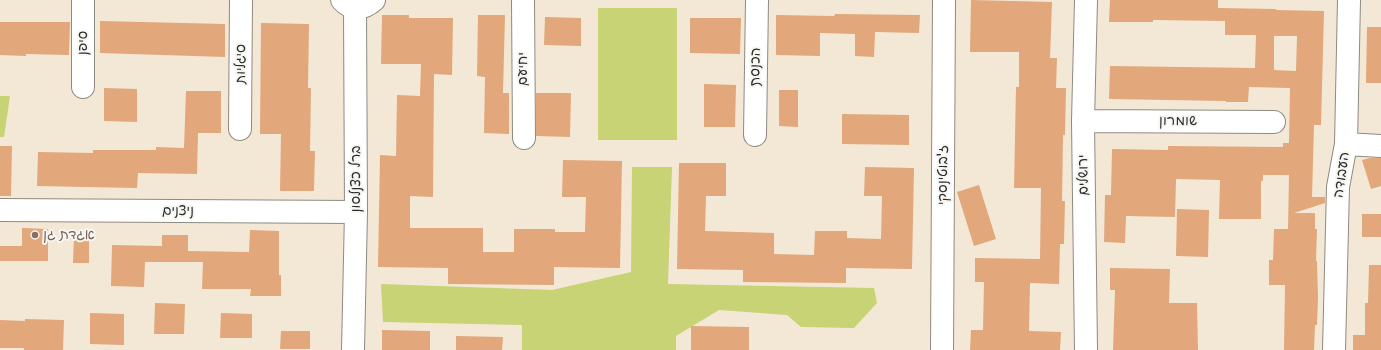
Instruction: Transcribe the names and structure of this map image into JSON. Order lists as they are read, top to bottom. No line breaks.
{"streets":{"street":["סיפן","סיגליות","הכנסת","יחיעם","שומרון","ז'בוטינסקי","ירושלים","העבודה","ברל כצנלסון","ניצנים"]},"crossings":[["שומרון","ירושלים"],["ברל כצנלסון","ניצנים"]],"places":["אגדת גן"]}
